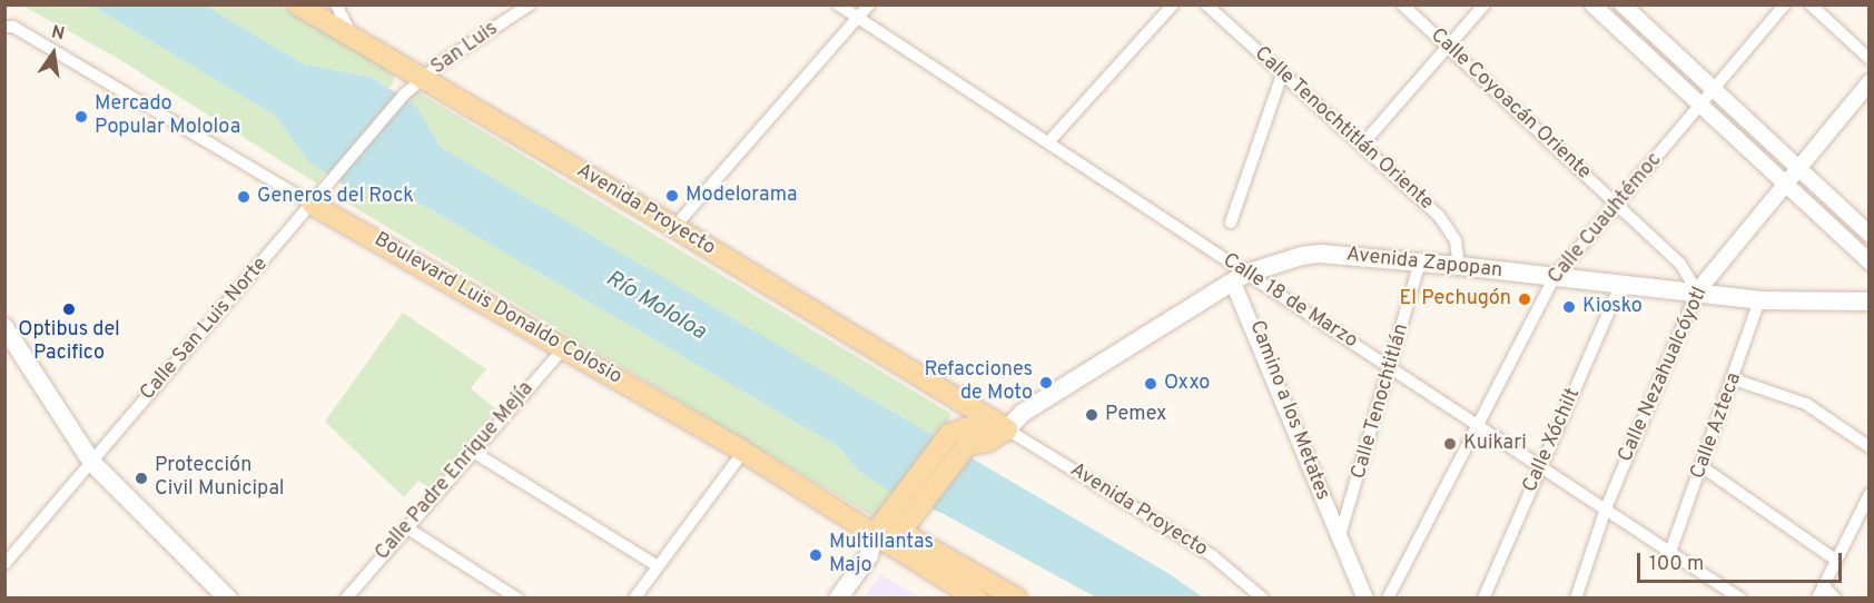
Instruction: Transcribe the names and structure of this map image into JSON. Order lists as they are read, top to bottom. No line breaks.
{"streets":{"main road":["Avenida Proyecto","Avenida Zapopan","Boulevard Luis Donaldo Colosio"],"street":["San Luis","Calle Coyoacán Oriente","Calle Tenochtitlán Oriente","Calle Cuauhtémoc","Calle 18 de Marzo","Calle San Luis Norte","Calle Nezahualcóyotl","Calle Tenochtitlán","Camino a los Metates","Calle Azteca","Calle Xóchilt","Calle Padre Enrique Mejía"]},"crossings":[["San Luis","Avenida Proyecto"],["San Luis","Calle San Luis Norte"],["Calle Coyoacán Oriente","Calle Cuauhtémoc"],["Calle Coyoacán Oriente","Avenida Zapopan"],["Calle Coyoacán Oriente","Calle Nezahualcóyotl"],["Calle Tenochtitlán Oriente","Avenida Zapopan"],["Avenida Proyecto","Avenida Zapopan"],["Calle Cuauhtémoc","Avenida Zapopan"],["Calle Cuauhtémoc","Calle 18 de Marzo"],["Avenida Zapopan","Calle 18 de Marzo"],["Avenida Zapopan","Calle Nezahualcóyotl"],["Avenida Zapopan","Calle Tenochtitlán"],["Avenida Zapopan","Camino a los Metates"],["Avenida Zapopan","Calle Azteca"],["Avenida Zapopan","Calle Xóchilt"],["Calle 18 de Marzo","Calle Nezahualcóyotl"],["Calle 18 de Marzo","Calle Tenochtitlán"],["Calle 18 de Marzo","Camino a los Metates"],["Calle 18 de Marzo","Calle Azteca"],["Calle 18 de Marzo","Calle Xóchilt"],["Boulevard Luis Donaldo Colosio","Calle San Luis Norte"],["Boulevard Luis Donaldo Colosio","Calle Padre Enrique Mejía"],["Calle Tenochtitlán","Camino a los Metates"]],"water":["Río Mololoa"],"places":["Mercado Popular Mololoa","Modelorama","Generos del Rock","El Pechugón","Kiosko","Optibus del Pacifico","Refacciones de Moto","Oxxo","Pemex","Kuikari","Protección Civil Municipal","Multillantas Majo"],"scale_bar":"100 m","north":"top"}
